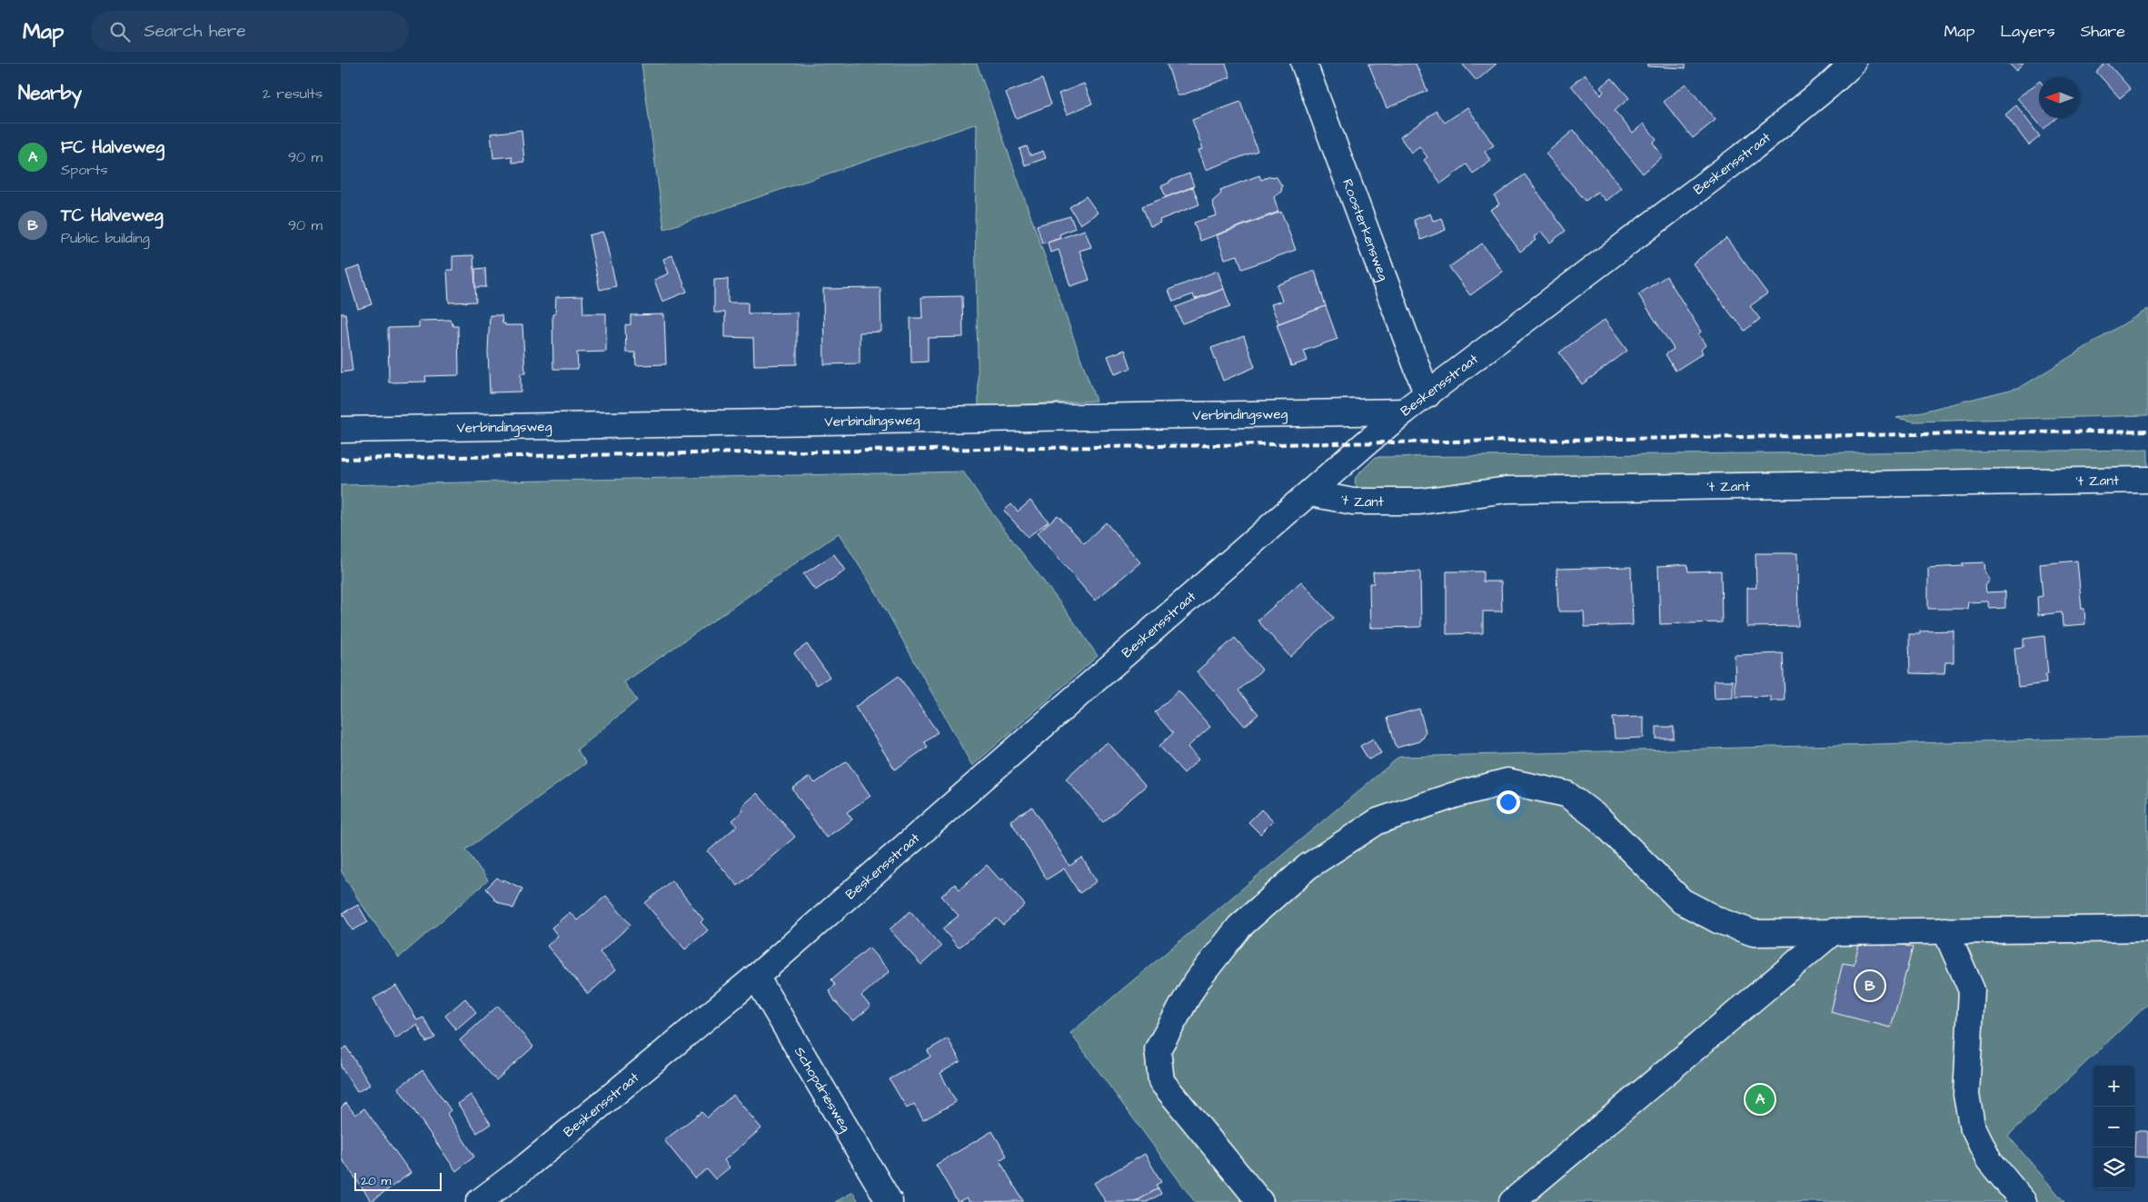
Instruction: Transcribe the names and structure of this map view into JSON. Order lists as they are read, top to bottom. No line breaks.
{"streets":{"street":["Beskensstraat","Roosterkensweg","Verbindingsweg","'t Zant","Schopdriesweg"]},"crossings":[["Beskensstraat","Roosterkensweg"],["Beskensstraat","Verbindingsweg"],["Beskensstraat","'t Zant"],["Beskensstraat","Schopdriesweg"]],"scale_bar":"20 m","north":"left","page":{"header":"Map","search":"Search here","nav":["Map","Layers","Share"],"heading":["Nearby","2 results"],"list":[{"mark":"A","name":"FC Halveweg","note":"Sports","value":"90 m"},{"mark":"B","name":"TC Halveweg","note":"Public building","value":"90 m"}],"pins":["B","A"],"map_buttons":["+","−"],"scale":"20 m"}}
